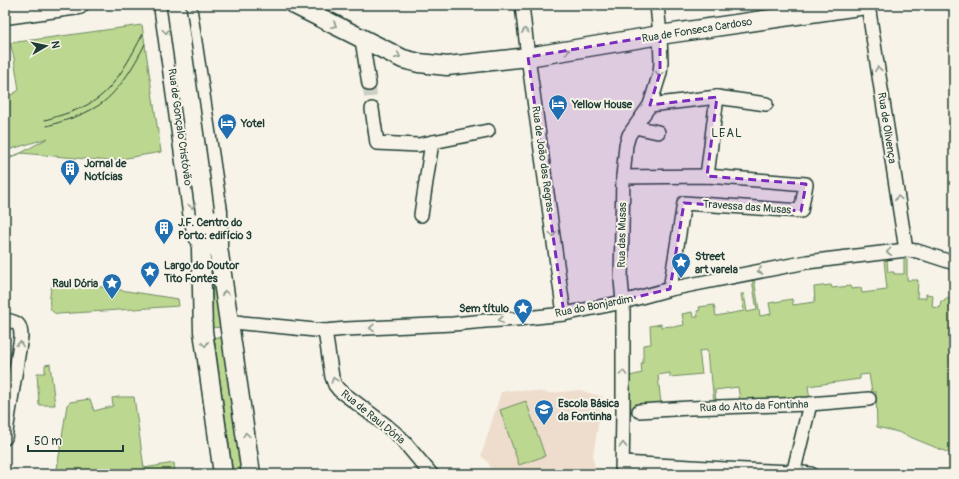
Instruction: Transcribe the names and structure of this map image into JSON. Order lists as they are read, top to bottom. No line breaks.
{"streets":{"main road":["Rua de Fonseca Cardoso","Rua de Gonçalo Cristóvão"],"street":["Rua de Olivença","Rua de João das Regras","Travessa das Musas","Rua das Musas","Rua do Bonjardim","Rua do Alto da Fontinha","Rua de Raul Dória"]},"crossings":[["Rua de Fonseca Cardoso","Rua de Olivença"],["Rua de Fonseca Cardoso","Rua de João das Regras"],["Rua de Fonseca Cardoso","Rua das Musas"],["Rua de Gonçalo Cristóvão","Rua do Bonjardim"],["Rua de Olivença","Rua do Bonjardim"],["Rua de João das Regras","Rua do Bonjardim"],["Travessa das Musas","Rua do Bonjardim"],["Rua das Musas","Rua do Bonjardim"],["Rua do Bonjardim","Rua de Raul Dória"]],"one_way":["Rua de Fonseca Cardoso","Rua de Olivença","Rua do Bonjardim","Rua de Raul Dória"],"districts":["LEAL"],"places":{"hotel":["Yellow House","Yotel"],"building":["Jornal de Notícias","J.F. Centro do Porto: edifício 3"],"place":["Street art varela","Largo do Doutor Tito Fontes","Raul Dória","Sem título"],"school or university":["Escola Básica da Fontinha"]},"scale_bar":"50 m","north":"right"}
